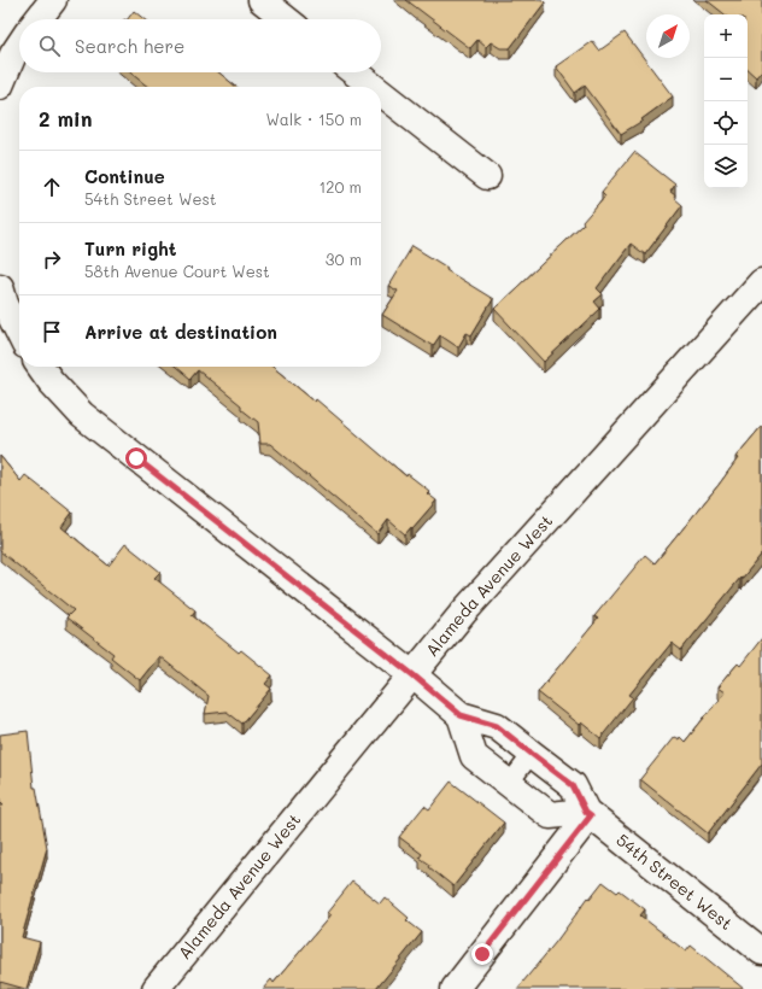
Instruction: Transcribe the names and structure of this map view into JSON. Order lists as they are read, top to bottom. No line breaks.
{"streets":{"street":["Alameda Avenue West","54th Street West"]},"crossings":[["Alameda Avenue West","54th Street West"]],"north":"top right","page":{"map_buttons":["+","−"],"search":"Search here","heading":["2 min","Walk · 150 m"],"list":[["Continue","54th Street West","120 m"],["Turn right","58th Avenue Court West","30 m"],"Arrive at destination"]}}
